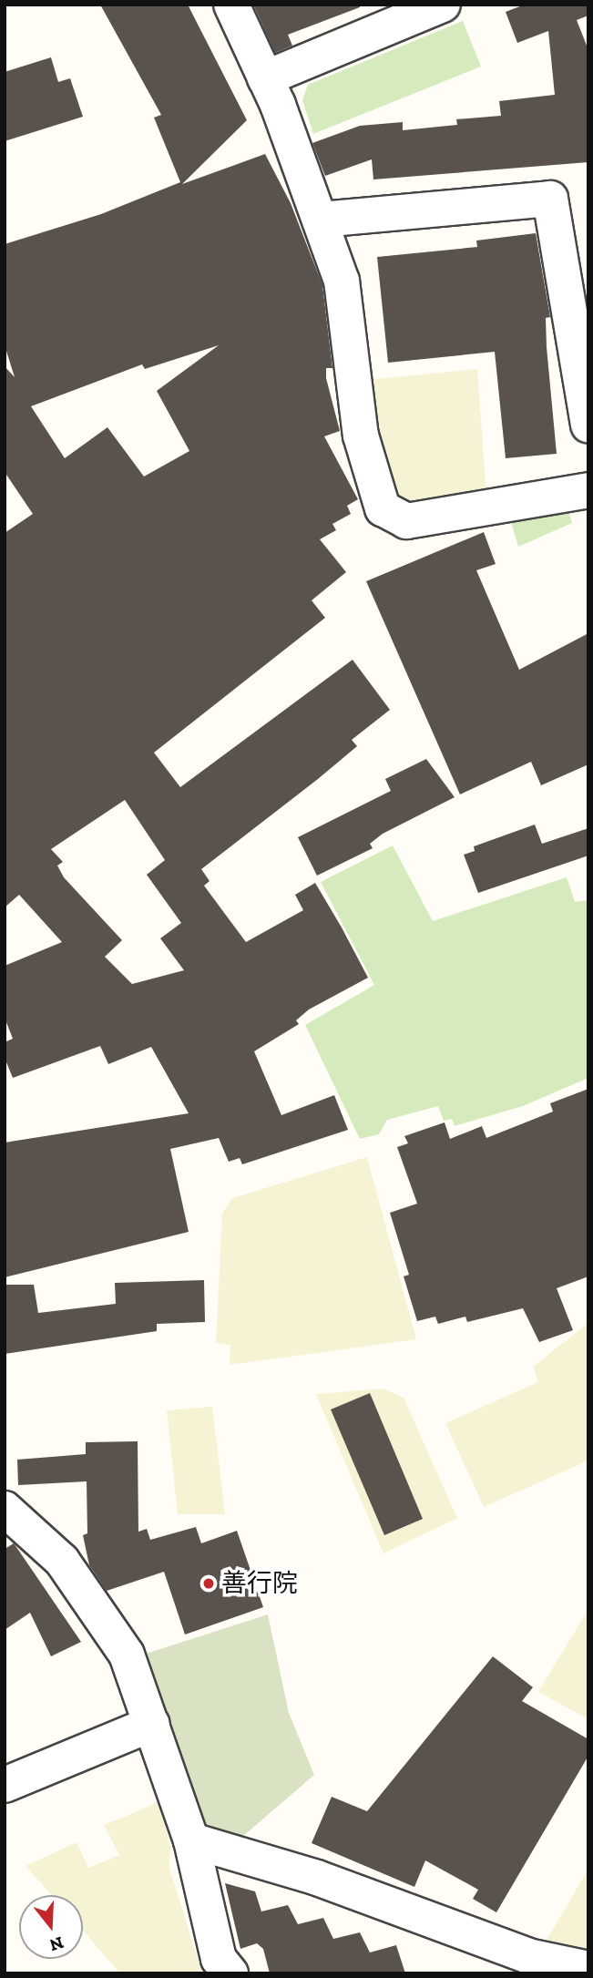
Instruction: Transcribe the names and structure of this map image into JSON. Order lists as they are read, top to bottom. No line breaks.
{"places":["善行院"],"north":"bottom"}
